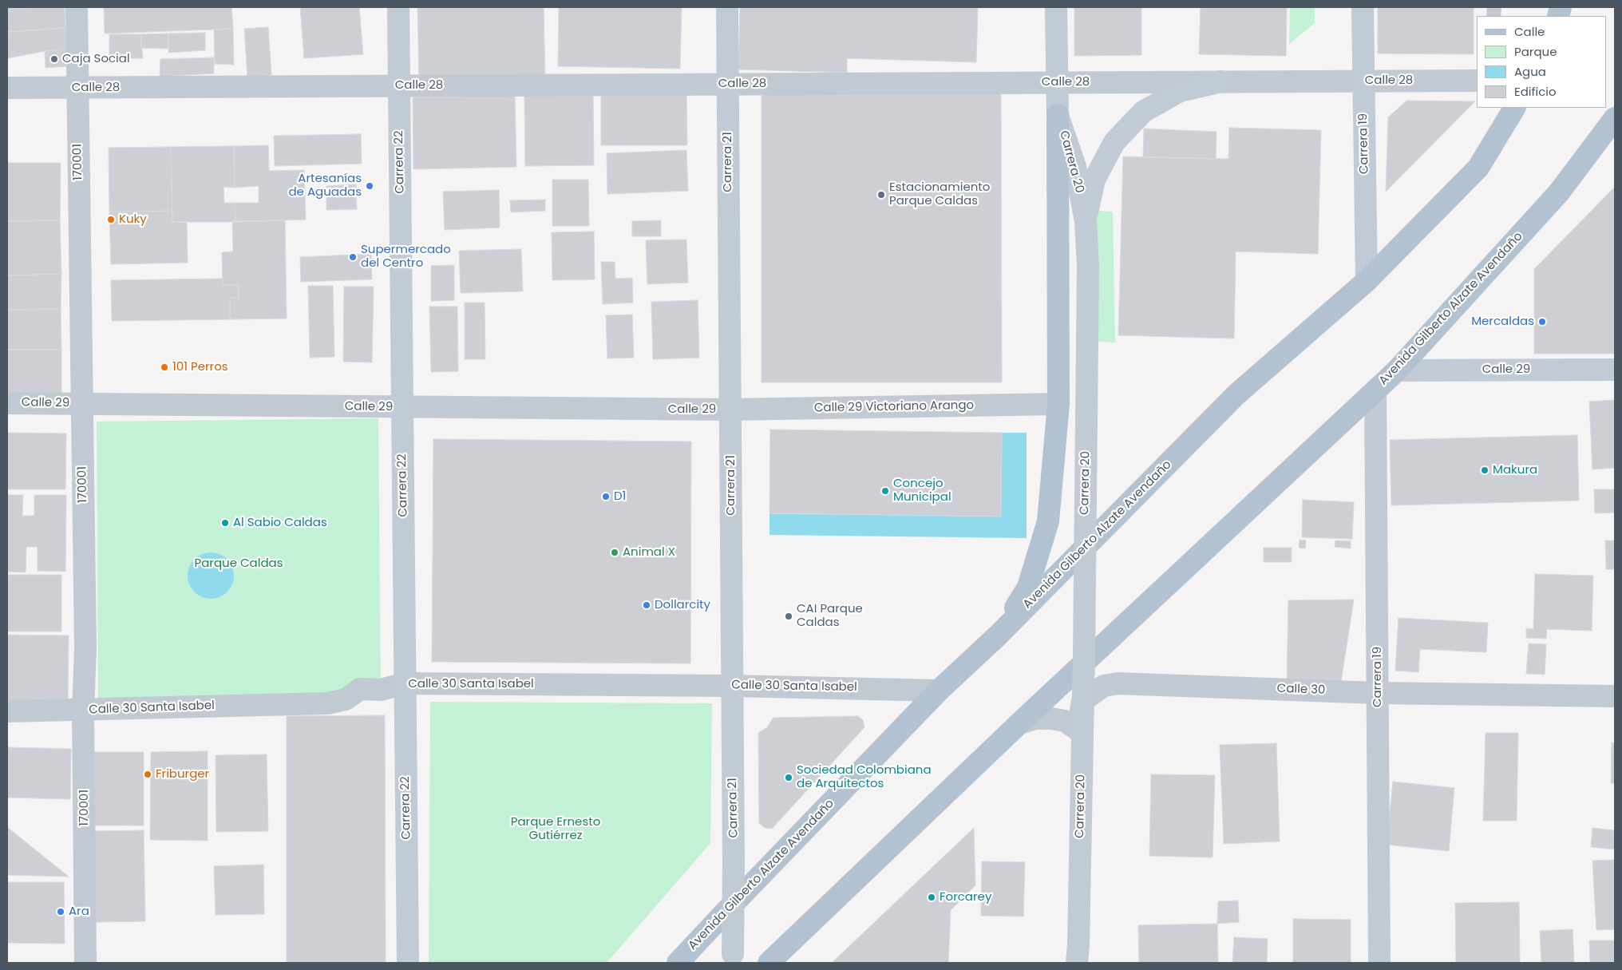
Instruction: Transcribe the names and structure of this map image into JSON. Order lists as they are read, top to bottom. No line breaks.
{"streets":{"main road":["Carrera 19","Carrera 22","Carrera 21","Carrera 20","Avenida Gilberto Alzate Avendaño","Calle 29"],"street":["Calle 28","170001","Calle 29 Victoriano Arango","Calle 30 Santa Isabel","Calle 30"]},"crossings":[["Calle 28","Carrera 19"],["Calle 28","170001"],["Calle 28","Carrera 22"],["Calle 28","Carrera 21"],["Calle 28","Carrera 20"],["Carrera 19","Avenida Gilberto Alzate Avendaño"],["Carrera 19","Calle 30"],["170001","Calle 29"],["170001","Calle 30 Santa Isabel"],["Carrera 22","Calle 29"],["Carrera 22","Calle 30 Santa Isabel"],["Carrera 21","Calle 29"],["Carrera 21","Calle 29 Victoriano Arango"],["Carrera 21","Calle 30 Santa Isabel"],["Carrera 20","Calle 30"],["Avenida Gilberto Alzate Avendaño","Calle 29"],["Avenida Gilberto Alzate Avendaño","Calle 30 Santa Isabel"],["Calle 29","Calle 29 Victoriano Arango"]],"parks":["Parque Caldas","Parque Ernesto Gutiérrez"],"places":["Caja Social","Artesanías de Aguadas","Estacionamiento Parque Caldas","Kuky","Supermercado del Centro","Mercaldas","101 Perros","Makura","Concejo Municipal","D1","Al Sabio Caldas","Animal X","Dollarcity","CAI Parque Caldas","Friburger","Sociedad Colombiana de Arquitectos","Forcarey","Ara"],"legend":["Calle","Parque","Agua","Edificio"]}
